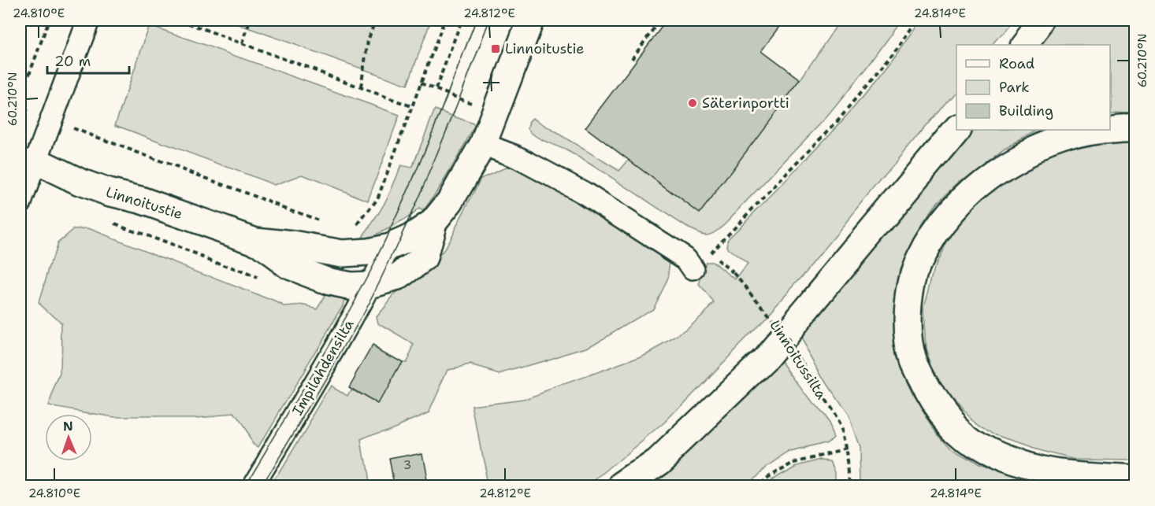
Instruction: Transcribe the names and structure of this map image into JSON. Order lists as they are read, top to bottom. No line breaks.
{"streets":{"main road":["Linnoitustie"],"street":["Impilahdensilta"],"path":["Linnoitussilta"]},"crossings":[["Linnoitustie","Impilahdensilta"]],"places":{"transit":["Linnoitustie"],"other":["Säterinportti"]},"house_numbers":["3"],"legend":["Road","Park","Building"],"scale_bar":"20 m","north":"top","coordinates":["24.810°E","24.812°E","24.814°E","60.210°N"]}
